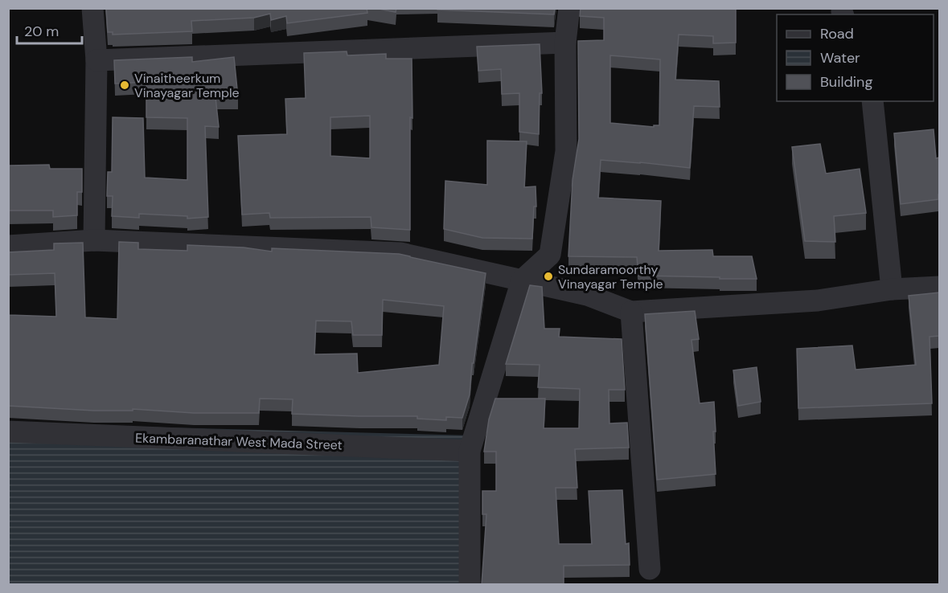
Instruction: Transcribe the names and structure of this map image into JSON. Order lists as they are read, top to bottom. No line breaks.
{"streets":{"street":["Ekambaranathar West Mada Street"]},"places":["Vinaitheerkum Vinayagar Temple","Sundaramoorthy Vinayagar Temple"],"legend":["Road","Water","Building"],"scale_bar":"20 m"}
